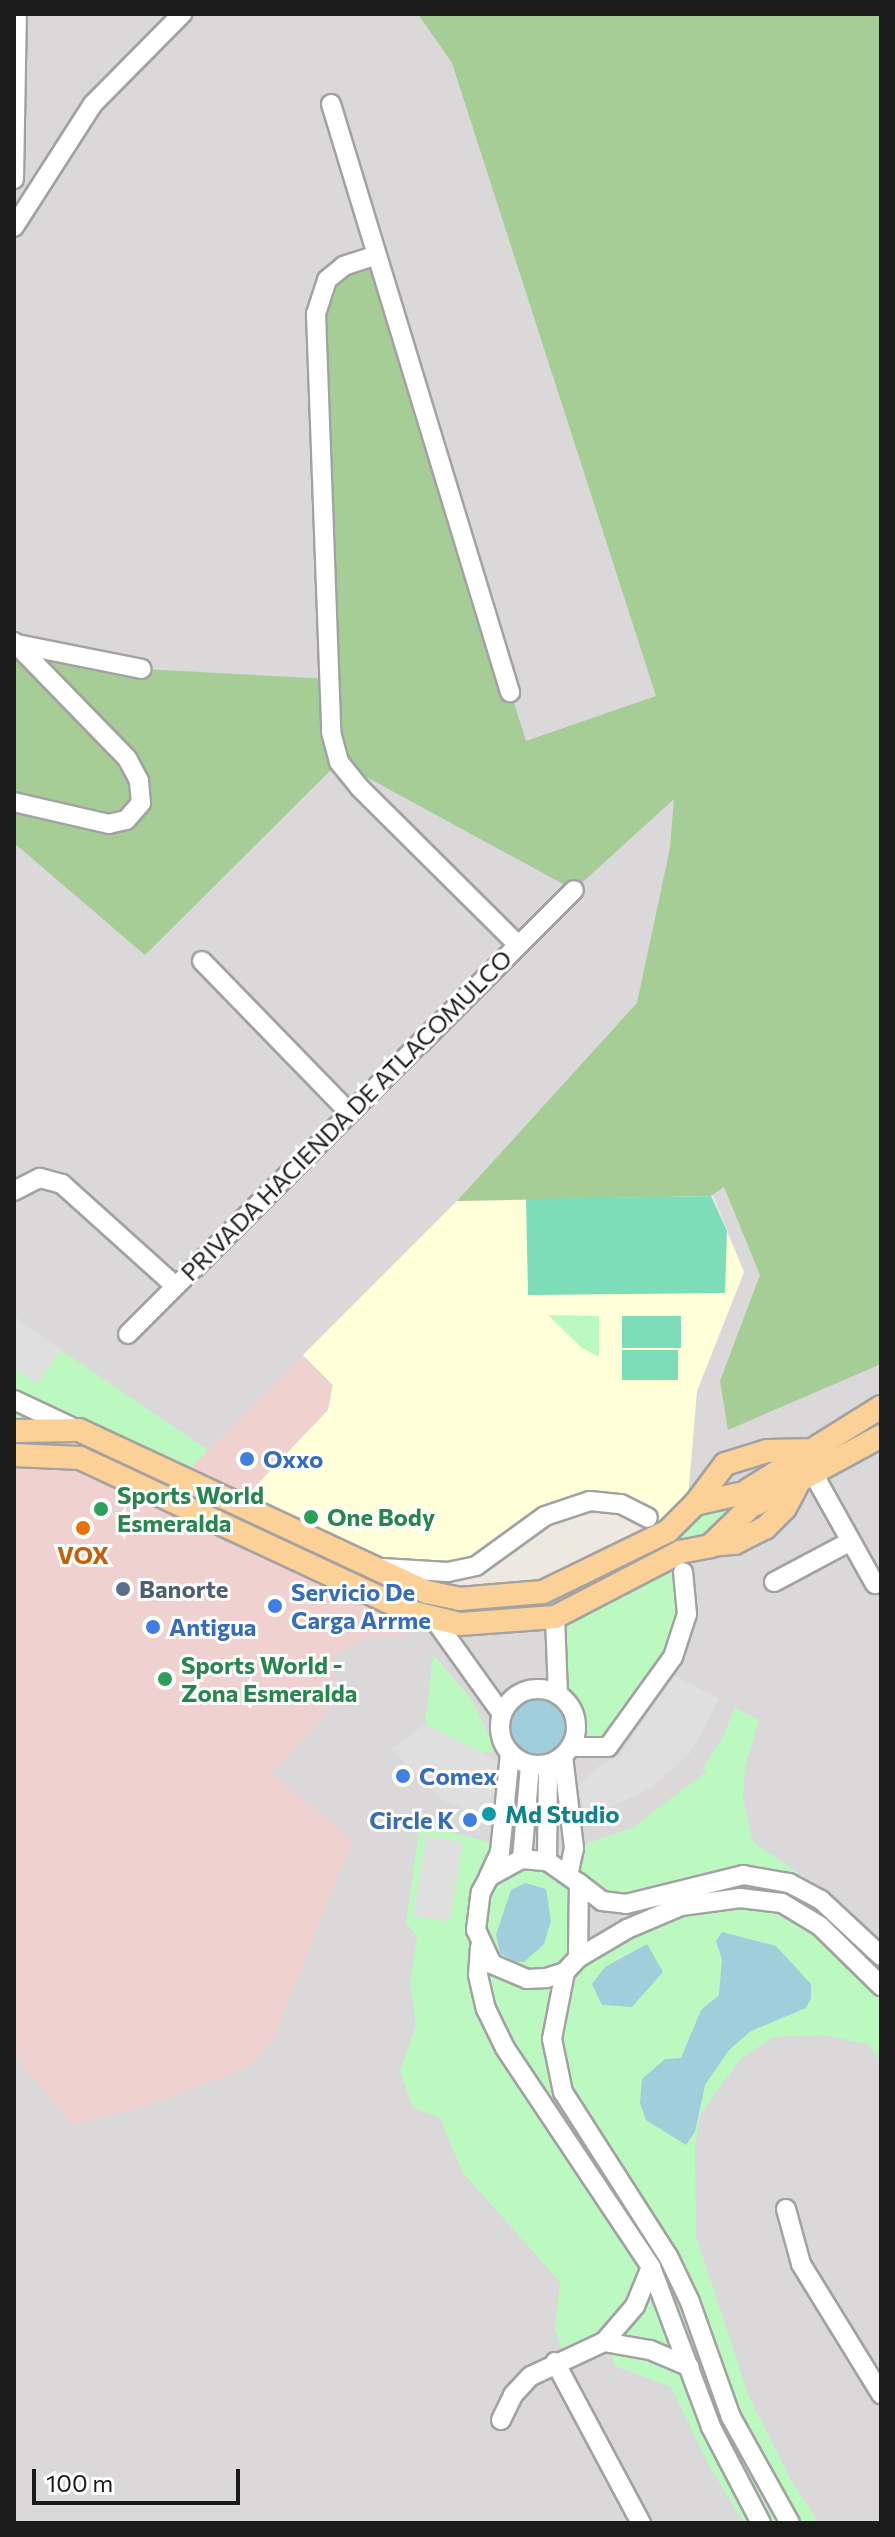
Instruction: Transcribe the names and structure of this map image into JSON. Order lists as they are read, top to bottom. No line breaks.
{"streets":{"street":["PRIVADA HACIENDA DE ATLACOMULCO"]},"places":["Oxxo","Sports World Esmeralda","One Body","VOX","Banorte","Servicio De Carga Arrme","Antigua","Sports World - Zona Esmeralda","Comex","Md Studio","Circle K"],"scale_bar":"100 m"}
